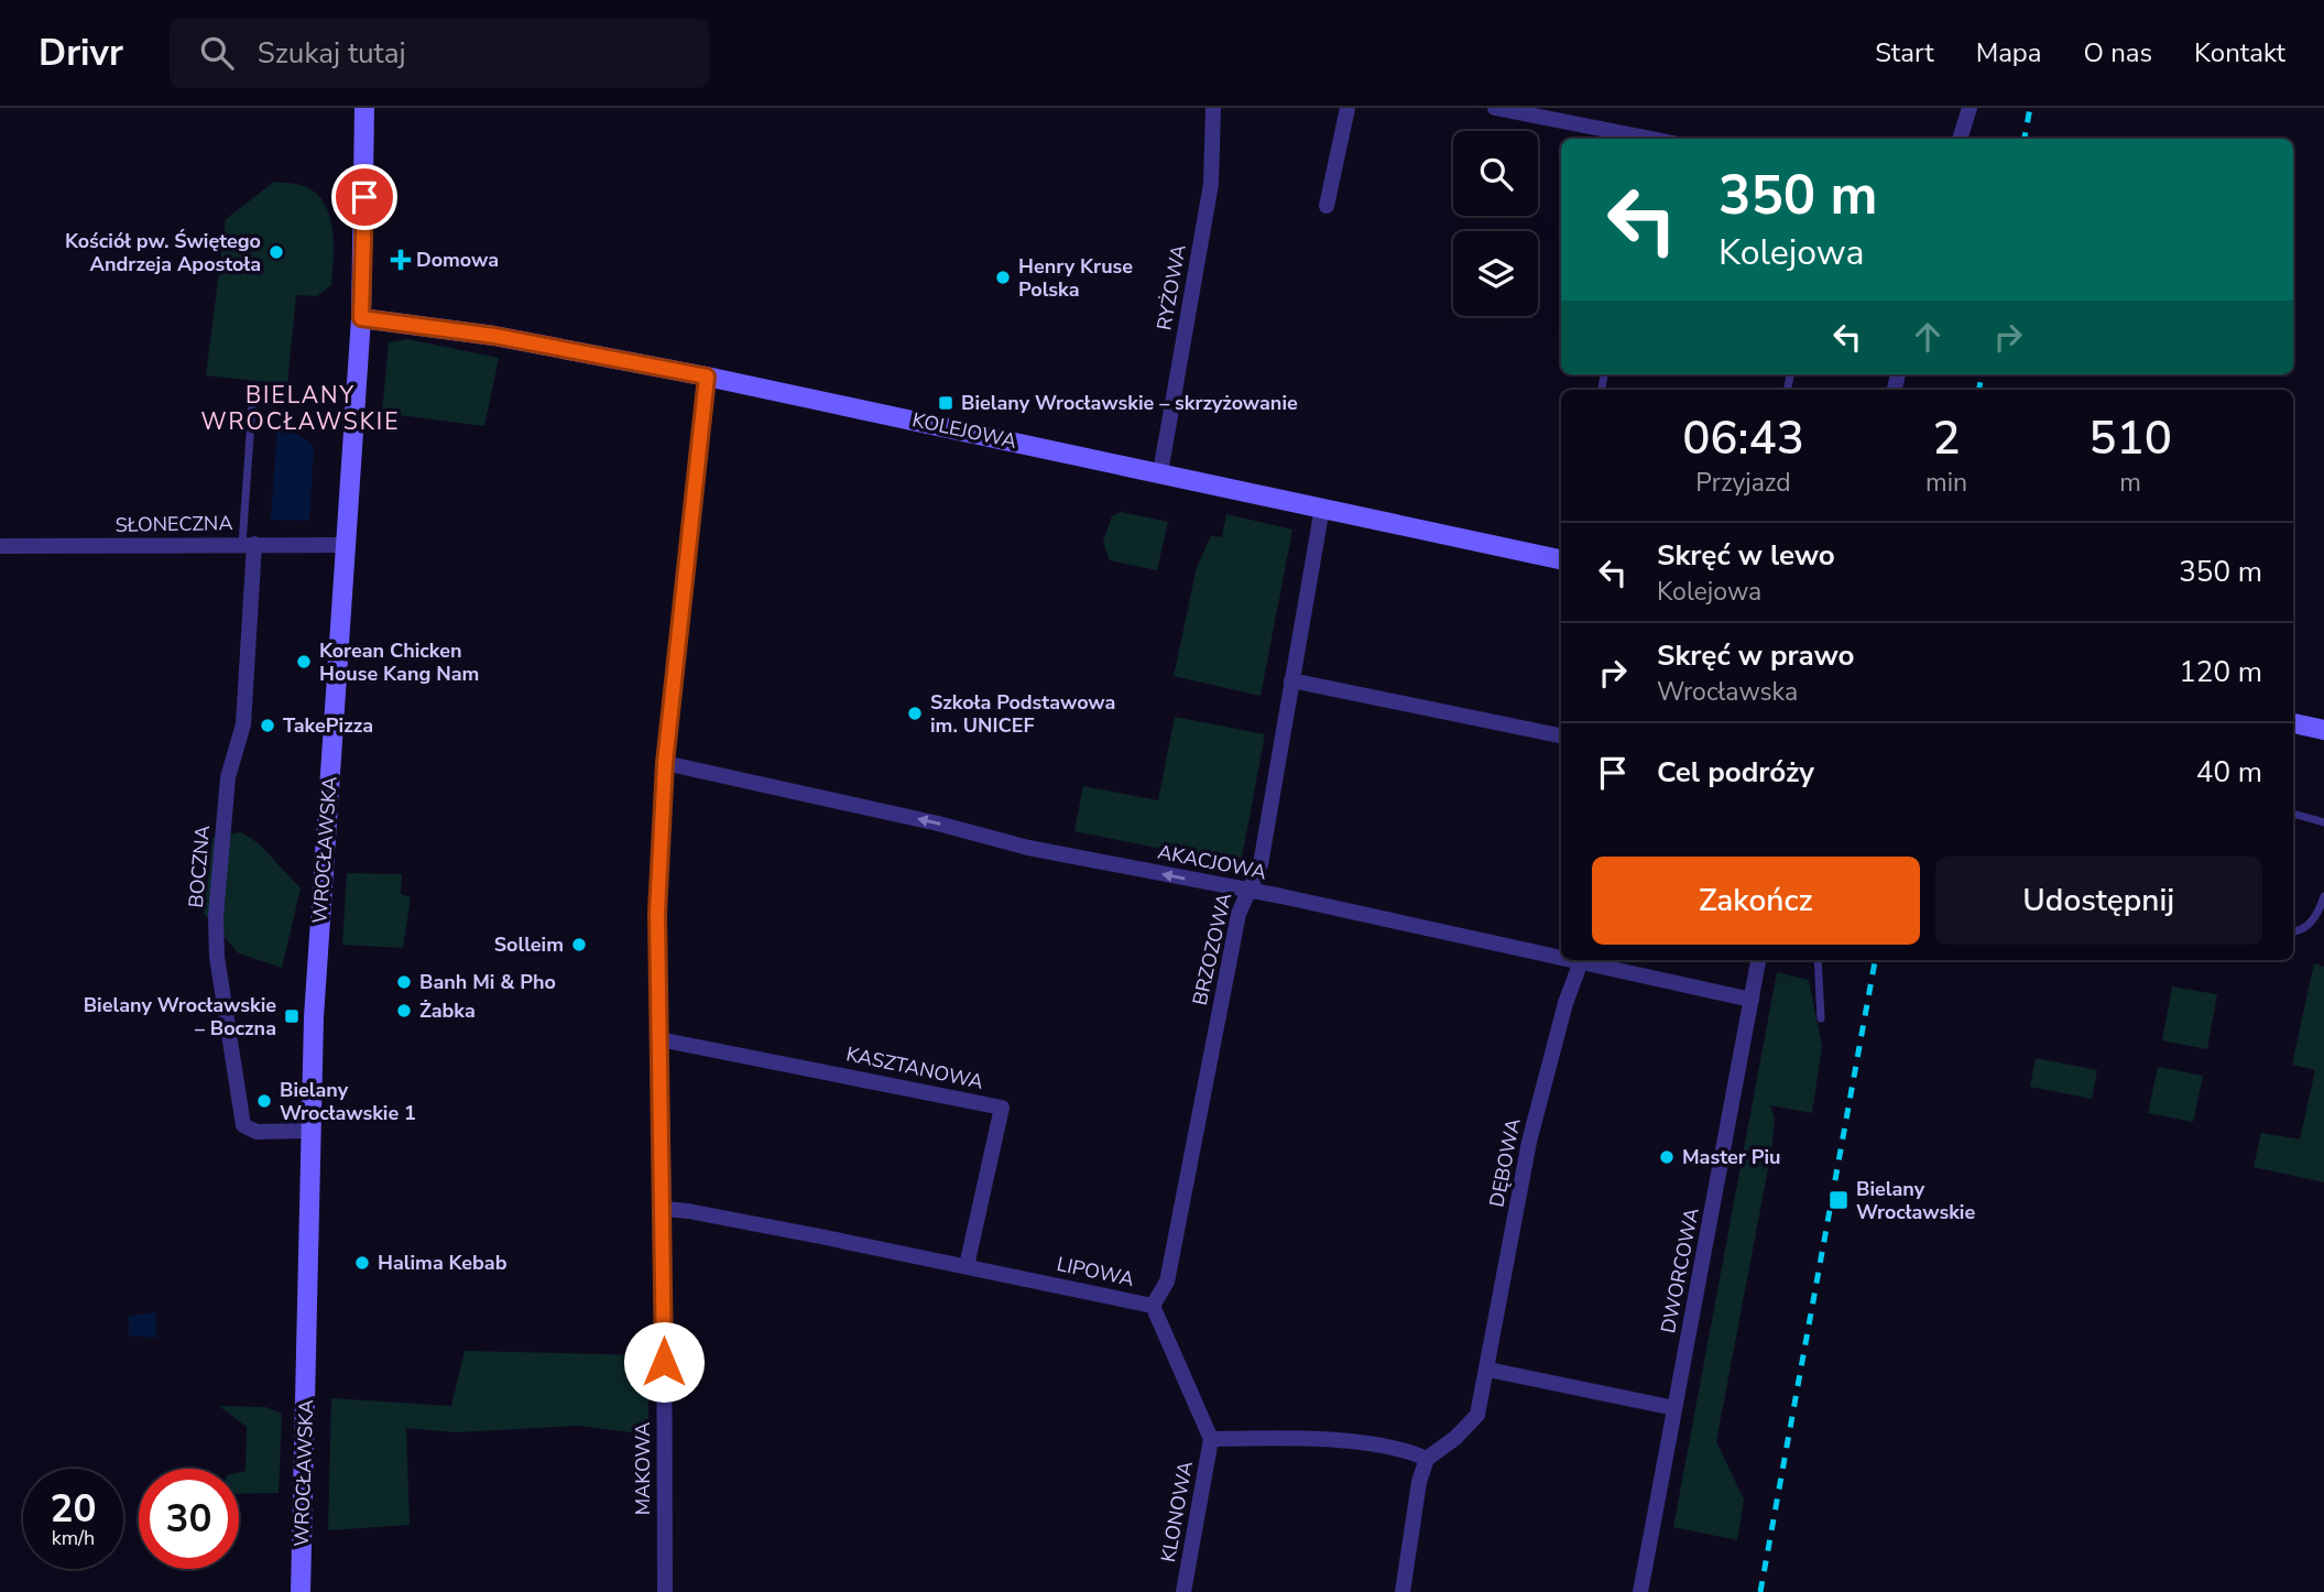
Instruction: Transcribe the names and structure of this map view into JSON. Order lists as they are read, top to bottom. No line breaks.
{"streets":{"main road":["KOLEJOWA","WROCŁAWSKA"],"street":["RYŻOWA","SŁONECZNA","AKACJOWA","BOCZNA","BRZOZOWA","KASZTANOWA","DĘBOWA","DWORCOWA","LIPOWA","MAKOWA","KLONOWA"]},"crossings":[["RYŻOWA","KOLEJOWA"],["KOLEJOWA","WROCŁAWSKA"],["KOLEJOWA","BRZOZOWA"],["KOLEJOWA","MAKOWA"],["SŁONECZNA","WROCŁAWSKA"],["SŁONECZNA","BOCZNA"],["WROCŁAWSKA","BOCZNA"],["AKACJOWA","BRZOZOWA"],["AKACJOWA","DWORCOWA"],["AKACJOWA","MAKOWA"],["BRZOZOWA","LIPOWA"],["KASZTANOWA","LIPOWA"],["KASZTANOWA","MAKOWA"],["LIPOWA","MAKOWA"],["LIPOWA","KLONOWA"]],"one_way":["AKACJOWA"],"districts":["BIELANY WROCŁAWSKIE"],"places":{"other":["Kościół pw. Świętego Andrzeja Apostoła","Henry Kruse Polska","Korean Chicken House Kang Nam","Szkoła Podstawowa im. UNICEF","TakePizza","Solleim","Banh Mi & Pho","Żabka","Bielany Wrocławskie 1","Master Piu","Halima Kebab"],"health":["Domowa"],"transit":["Bielany Wrocławskie – skrzyżowanie","Bielany Wrocławskie – Boczna","Bielany Wrocławskie"]},"page":{"header":"Drivr","search":"Szukaj tutaj","nav":["Start","Mapa","O nas","Kontakt"],"turn":["350 m","Kolejowa"],"eta":["06:43","Przyjazd","2","min","510","m"],"list":[{"name":"Skręć w lewo","note":"Kolejowa","value":"350 m"},{"name":"Skręć w prawo","note":"Wrocławska","value":"120 m"},{"name":"Cel podróży","value":"40 m"}],"buttons":["Zakończ","Udostępnij"],"speed":"20 km/h","limit":"30"}}
